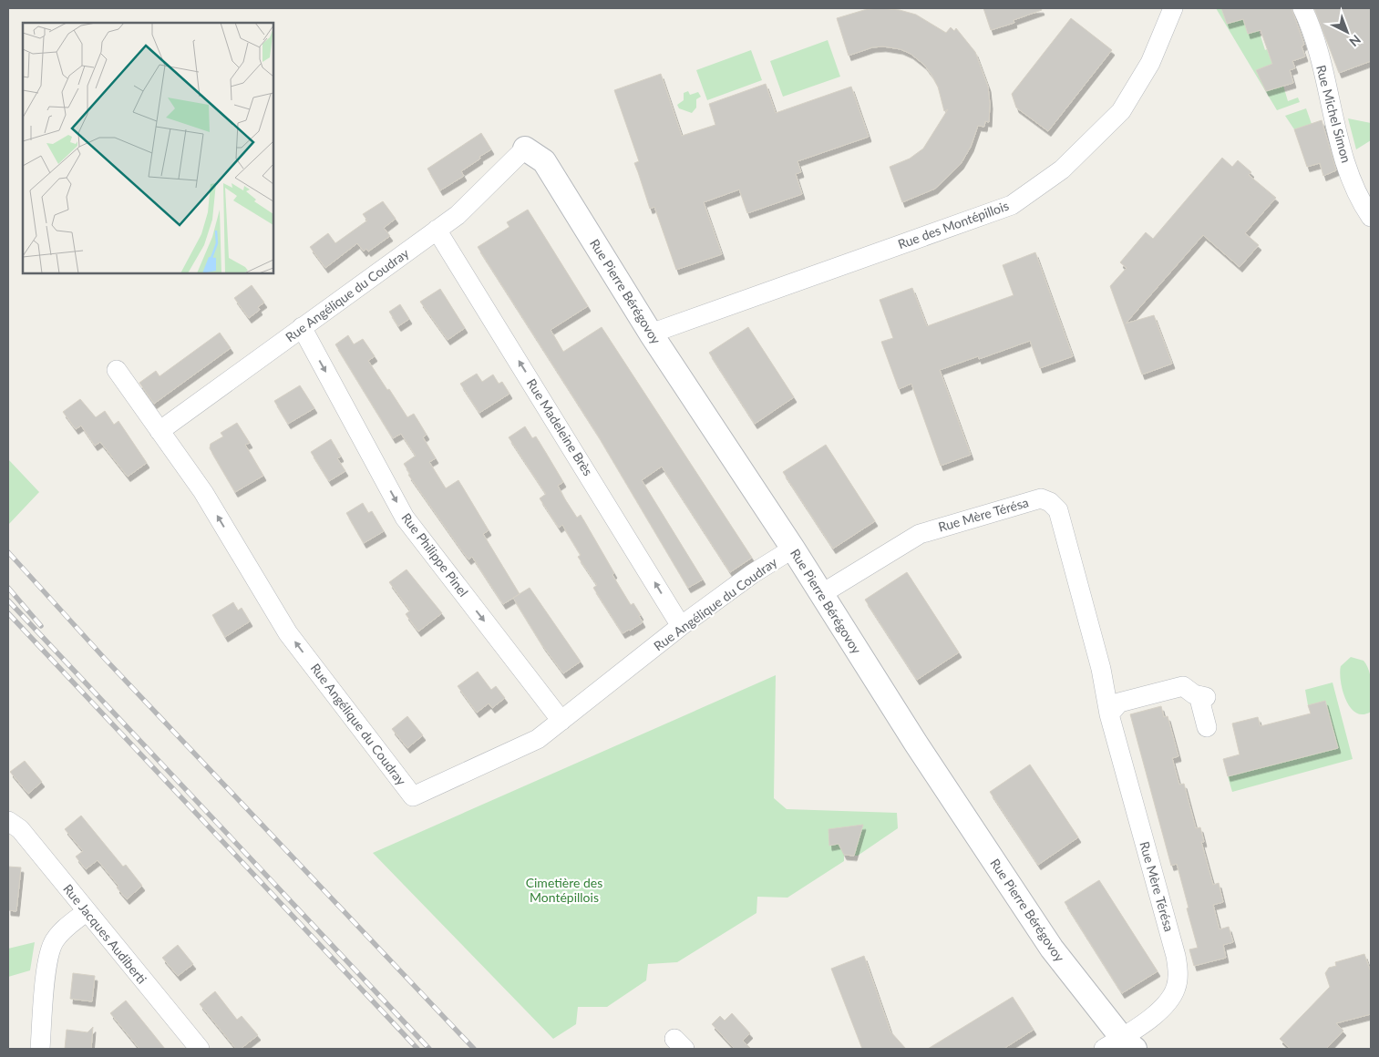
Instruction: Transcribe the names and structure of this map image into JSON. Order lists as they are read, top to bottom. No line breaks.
{"streets":{"street":["Rue Michel Simon","Rue des Montépillois","Rue Pierre Bérégovoy","Rue Angélique du Coudray","Rue Madeleine Brès","Rue Mère Térésa","Rue Philippe Pinel","Rue Jacques Audiberti"]},"crossings":[["Rue des Montépillois","Rue Pierre Bérégovoy"],["Rue Pierre Bérégovoy","Rue Angélique du Coudray"],["Rue Pierre Bérégovoy","Rue Mère Térésa"],["Rue Angélique du Coudray","Rue Madeleine Brès"],["Rue Angélique du Coudray","Rue Philippe Pinel"]],"one_way":["Rue Madeleine Brès","Rue Philippe Pinel"],"parks":["Cimetière des Montépillois"],"north":"bottom right"}
